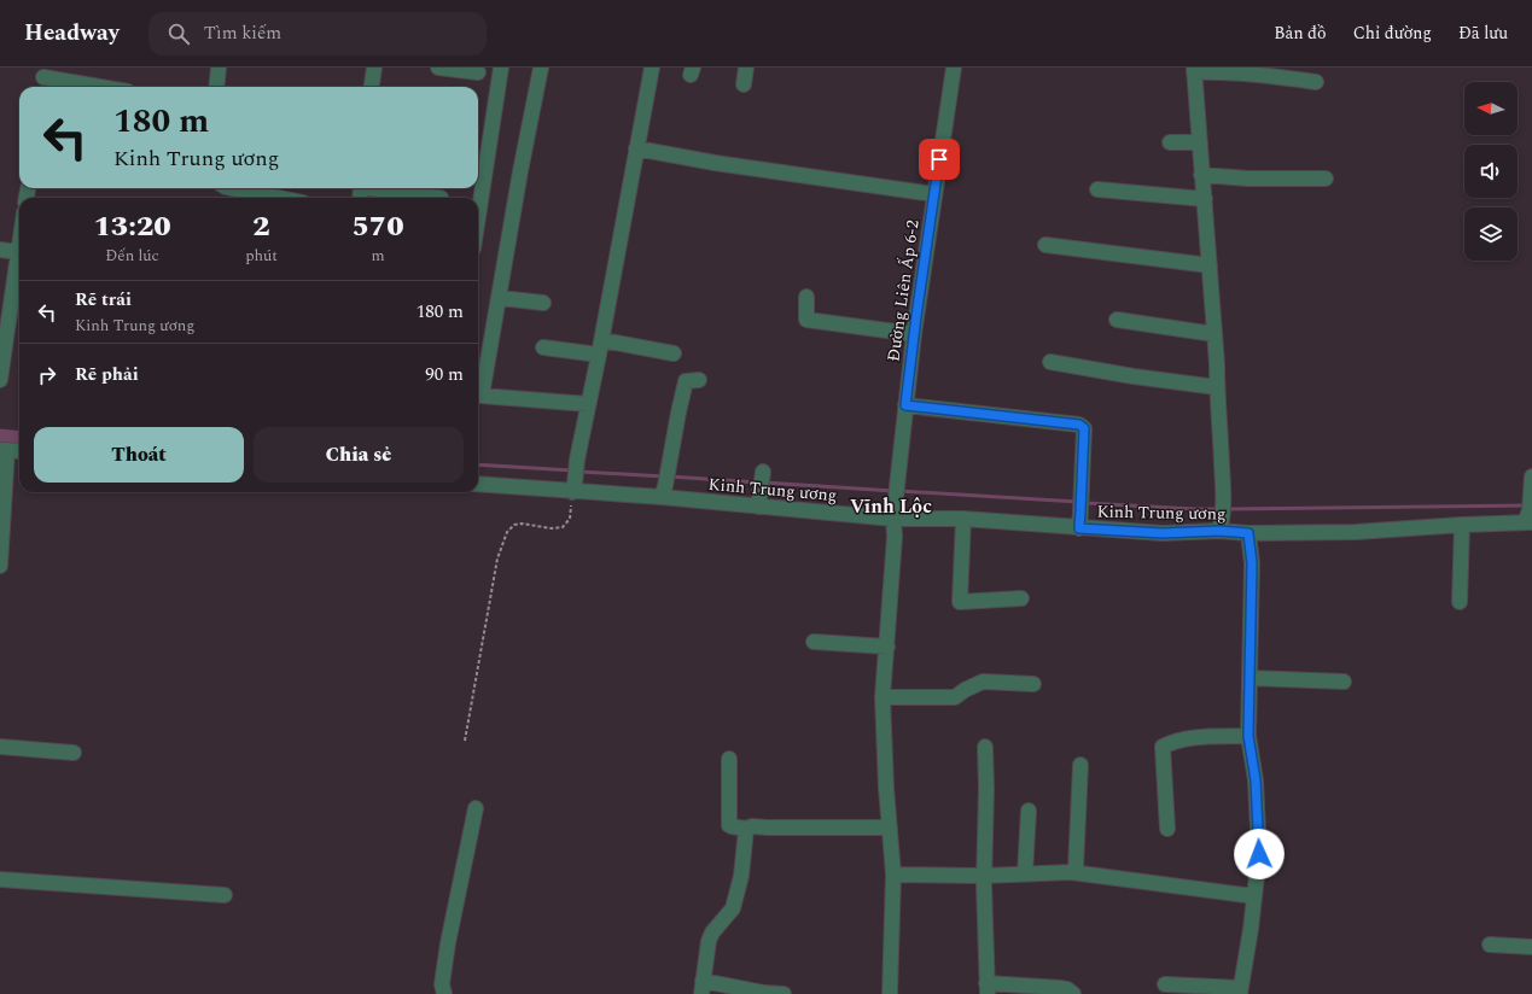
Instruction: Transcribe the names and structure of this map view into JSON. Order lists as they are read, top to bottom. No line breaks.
{"streets":{"street":["Đường Liên Ấp 6-2","Kinh Trung ương"]},"crossings":[["Đường Liên Ấp 6-2","Kinh Trung ương"]],"districts":["Vĩnh Lộc"],"north":"left","page":{"header":"Headway","search":"Tìm kiếm","nav":["Bản đồ","Chỉ đường","Đã lưu"],"turn":["180 m","Kinh Trung ương"],"eta":["13:20","Đến lúc","2","phút","570","m"],"list":[{"name":"Rẽ trái","note":"Kinh Trung ương","value":"180 m"},{"name":"Rẽ phải","value":"90 m"}],"buttons":["Thoát","Chia sẻ"]}}
